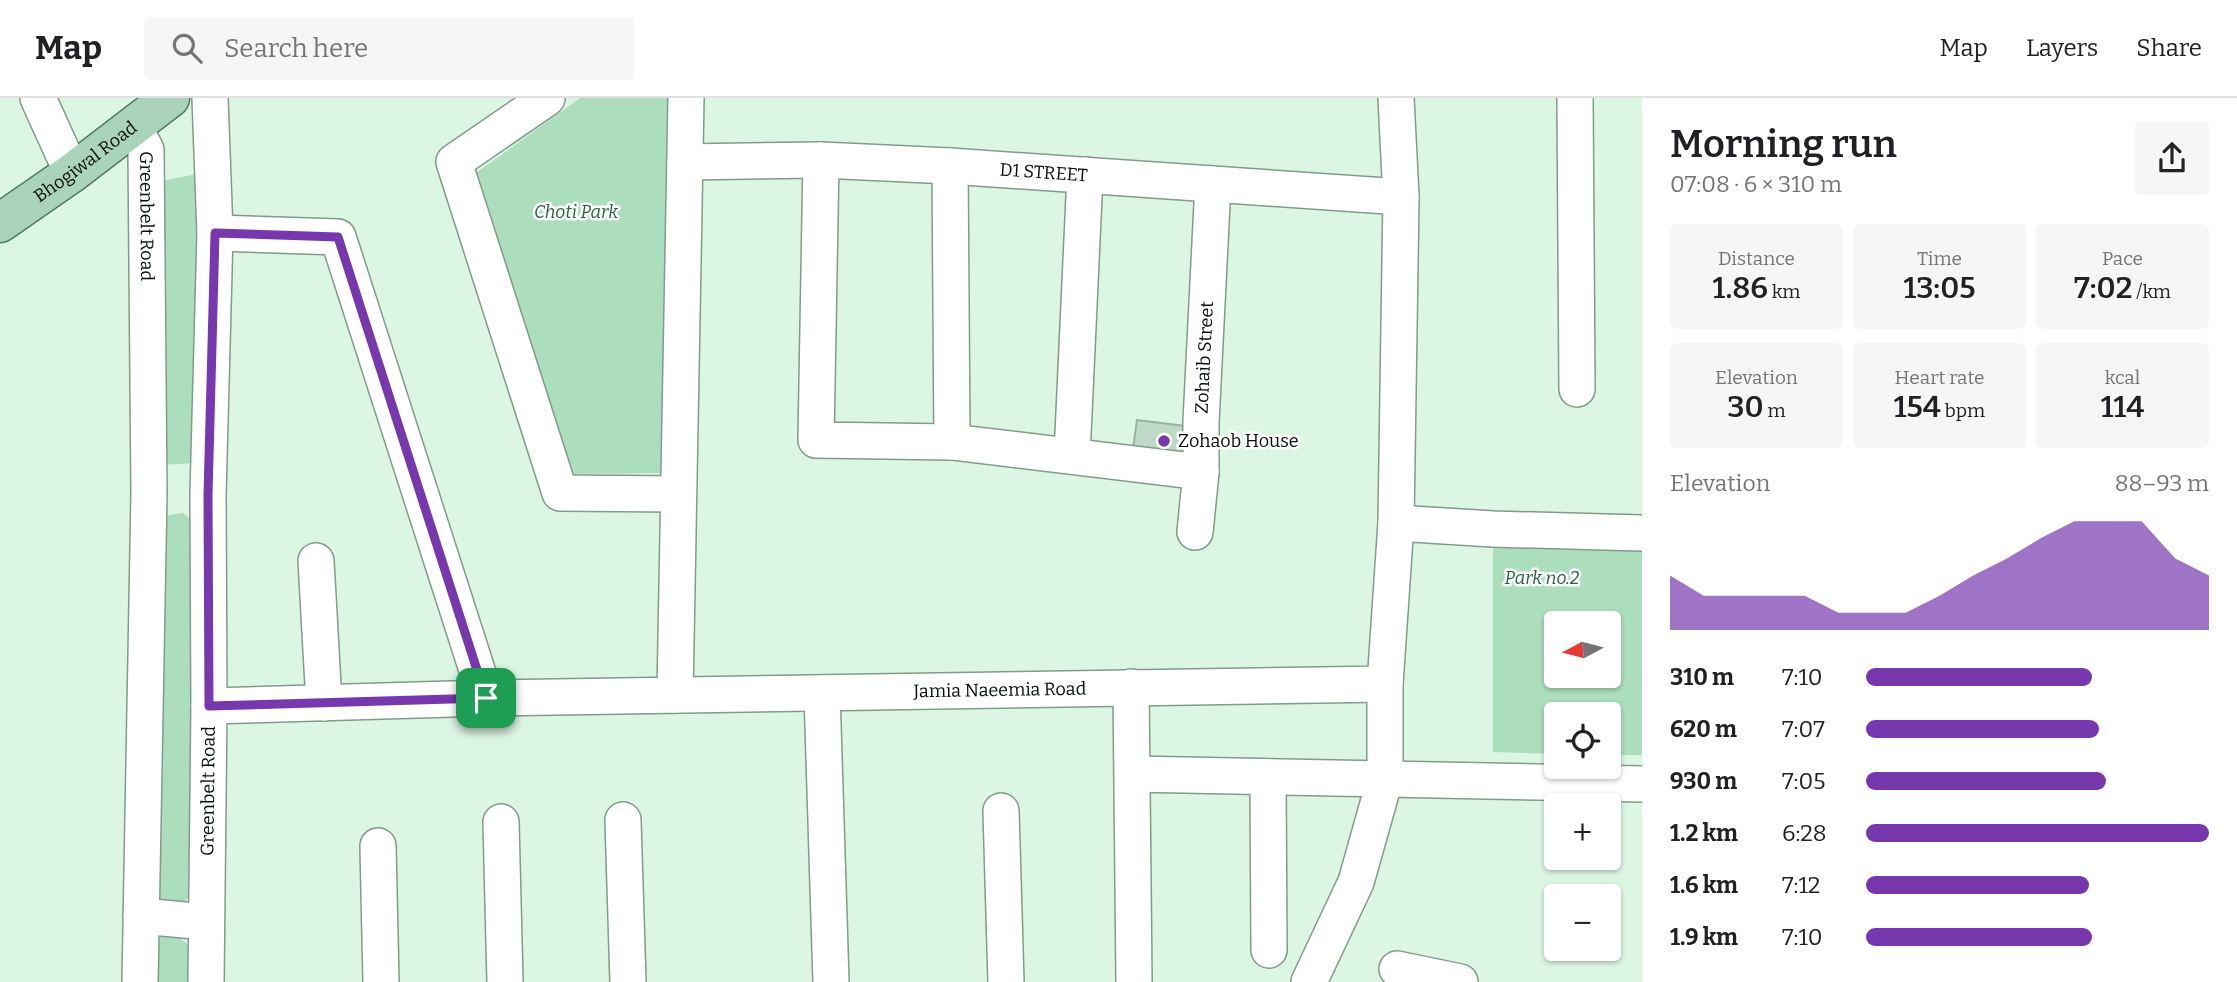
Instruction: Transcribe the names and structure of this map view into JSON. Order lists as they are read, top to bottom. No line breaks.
{"streets":{"main road":["Bhogiwal Road"],"street":["D1 STREET","Greenbelt Road","Zohaib Street","Jamia Naeemia Road"]},"crossings":[["Bhogiwal Road","Greenbelt Road"],["D1 STREET","Zohaib Street"],["Greenbelt Road","Jamia Naeemia Road"]],"parks":["Choti Park","Park no.2"],"places":["Zohaob House"],"north":"left","page":{"header":"Map","search":"Search here","nav":["Map","Layers","Share"],"heading":["Morning run","07:08 · 6 × 310 m"],"stats":[["Distance","1.86 km"],["Time","13:05"],["Pace","7:02 /km"],["Elevation","30 m"],["Heart rate","154 bpm"],["kcal","114"]],"chart":["Elevation","88–93 m"],"map_buttons":["+","−"],"list":[{"name":"310 m","note":"7:10"},{"name":"620 m","note":"7:07"},{"name":"930 m","note":"7:05"},{"name":"1.2 km","note":"6:28"},{"name":"1.6 km","note":"7:12"},{"name":"1.9 km","note":"7:10"}]}}
